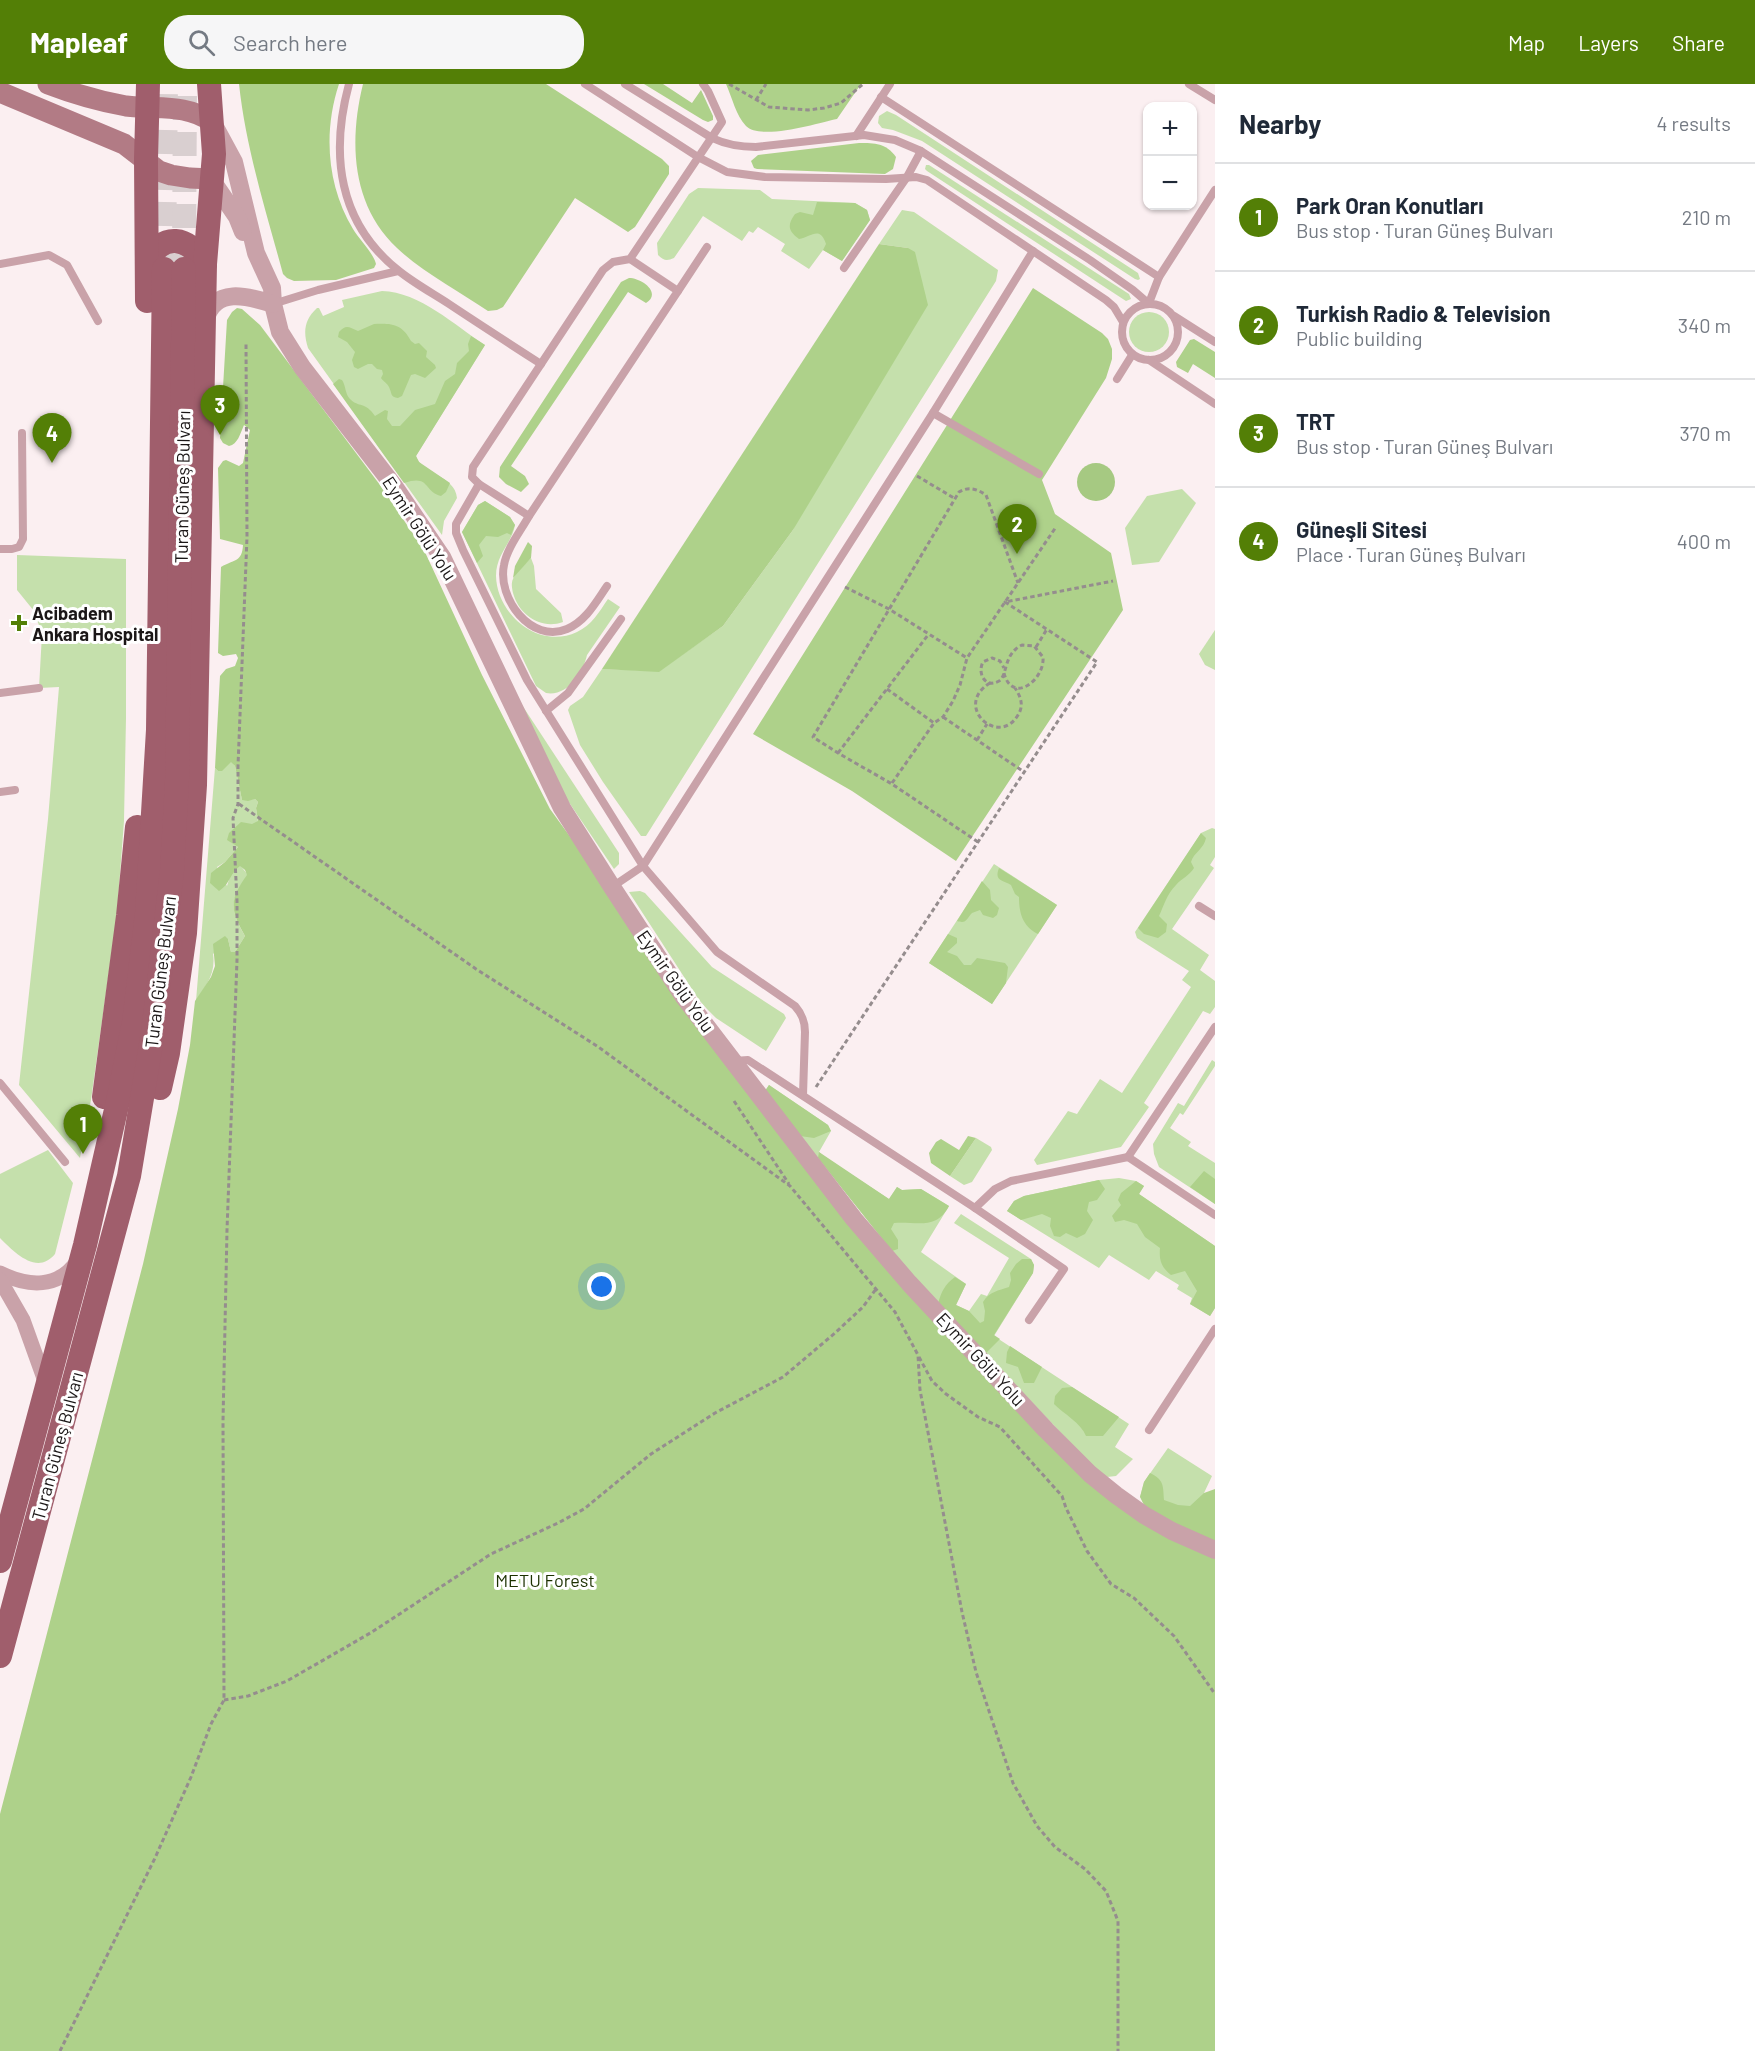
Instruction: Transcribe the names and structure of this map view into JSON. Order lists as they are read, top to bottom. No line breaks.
{"streets":{"main road":["Turan Güneş Bulvarı"],"street":["Eymir Gölü Yolu"]},"parks":["METU Forest"],"places":{"health":["Acibadem Ankara Hospital"]},"page":{"header":"Mapleaf","search":"Search here","nav":["Map","Layers","Share"],"heading":["Nearby","4 results"],"map_buttons":["+","−"],"list":[{"mark":"1","name":"Park Oran Konutları","note":"Bus stop · Turan Güneş Bulvarı","value":"210 m"},{"mark":"2","name":"Turkish Radio & Television","note":"Public building","value":"340 m"},{"mark":"3","name":"TRT","note":"Bus stop · Turan Güneş Bulvarı","value":"370 m"},{"mark":"4","name":"Güneşli Sitesi","note":"Place · Turan Güneş Bulvarı","value":"400 m"}],"pins":["3","4","2","1"]}}
